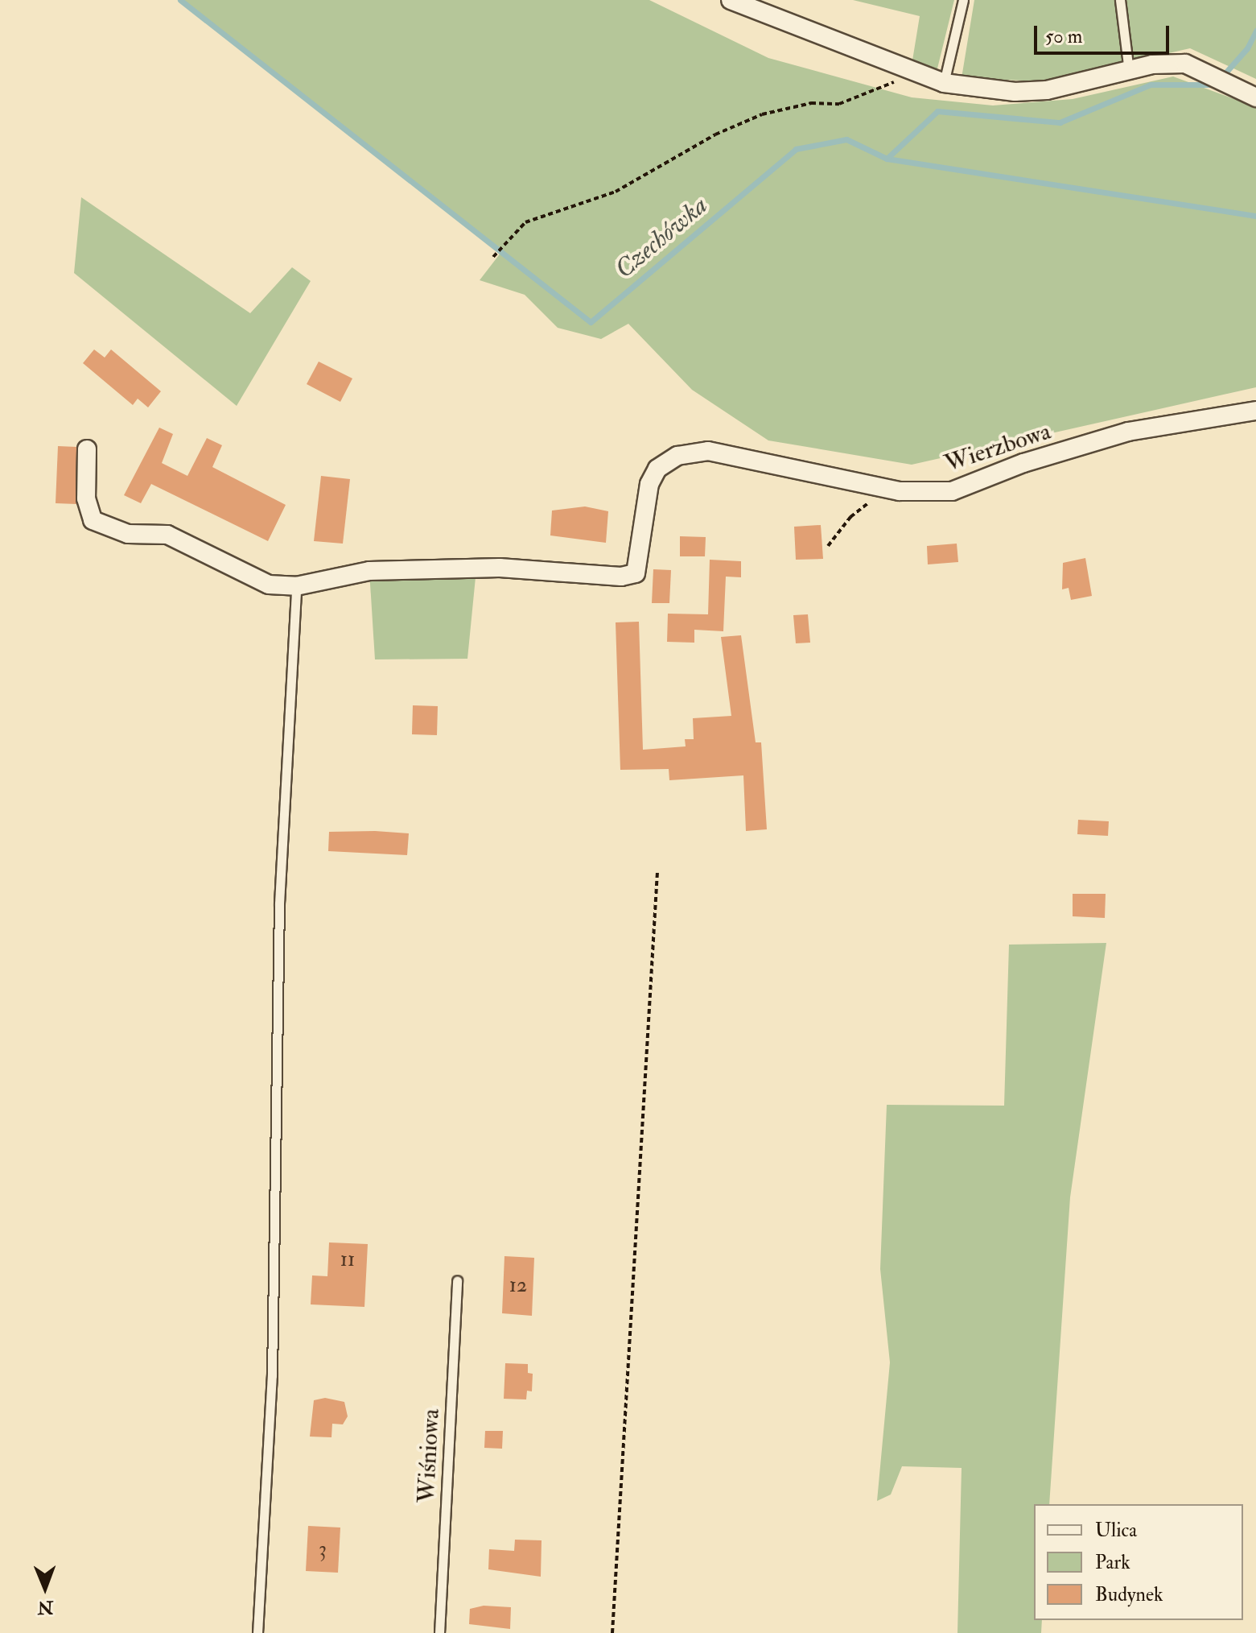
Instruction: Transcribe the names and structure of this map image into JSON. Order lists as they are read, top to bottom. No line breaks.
{"streets":{"street":["Wierzbowa"],"lane":["Wiśniowa"]},"water":["Czechówka"],"house_numbers":["11","12","3"],"legend":["Ulica","Park","Budynek"],"scale_bar":"50 m","north":"bottom"}
